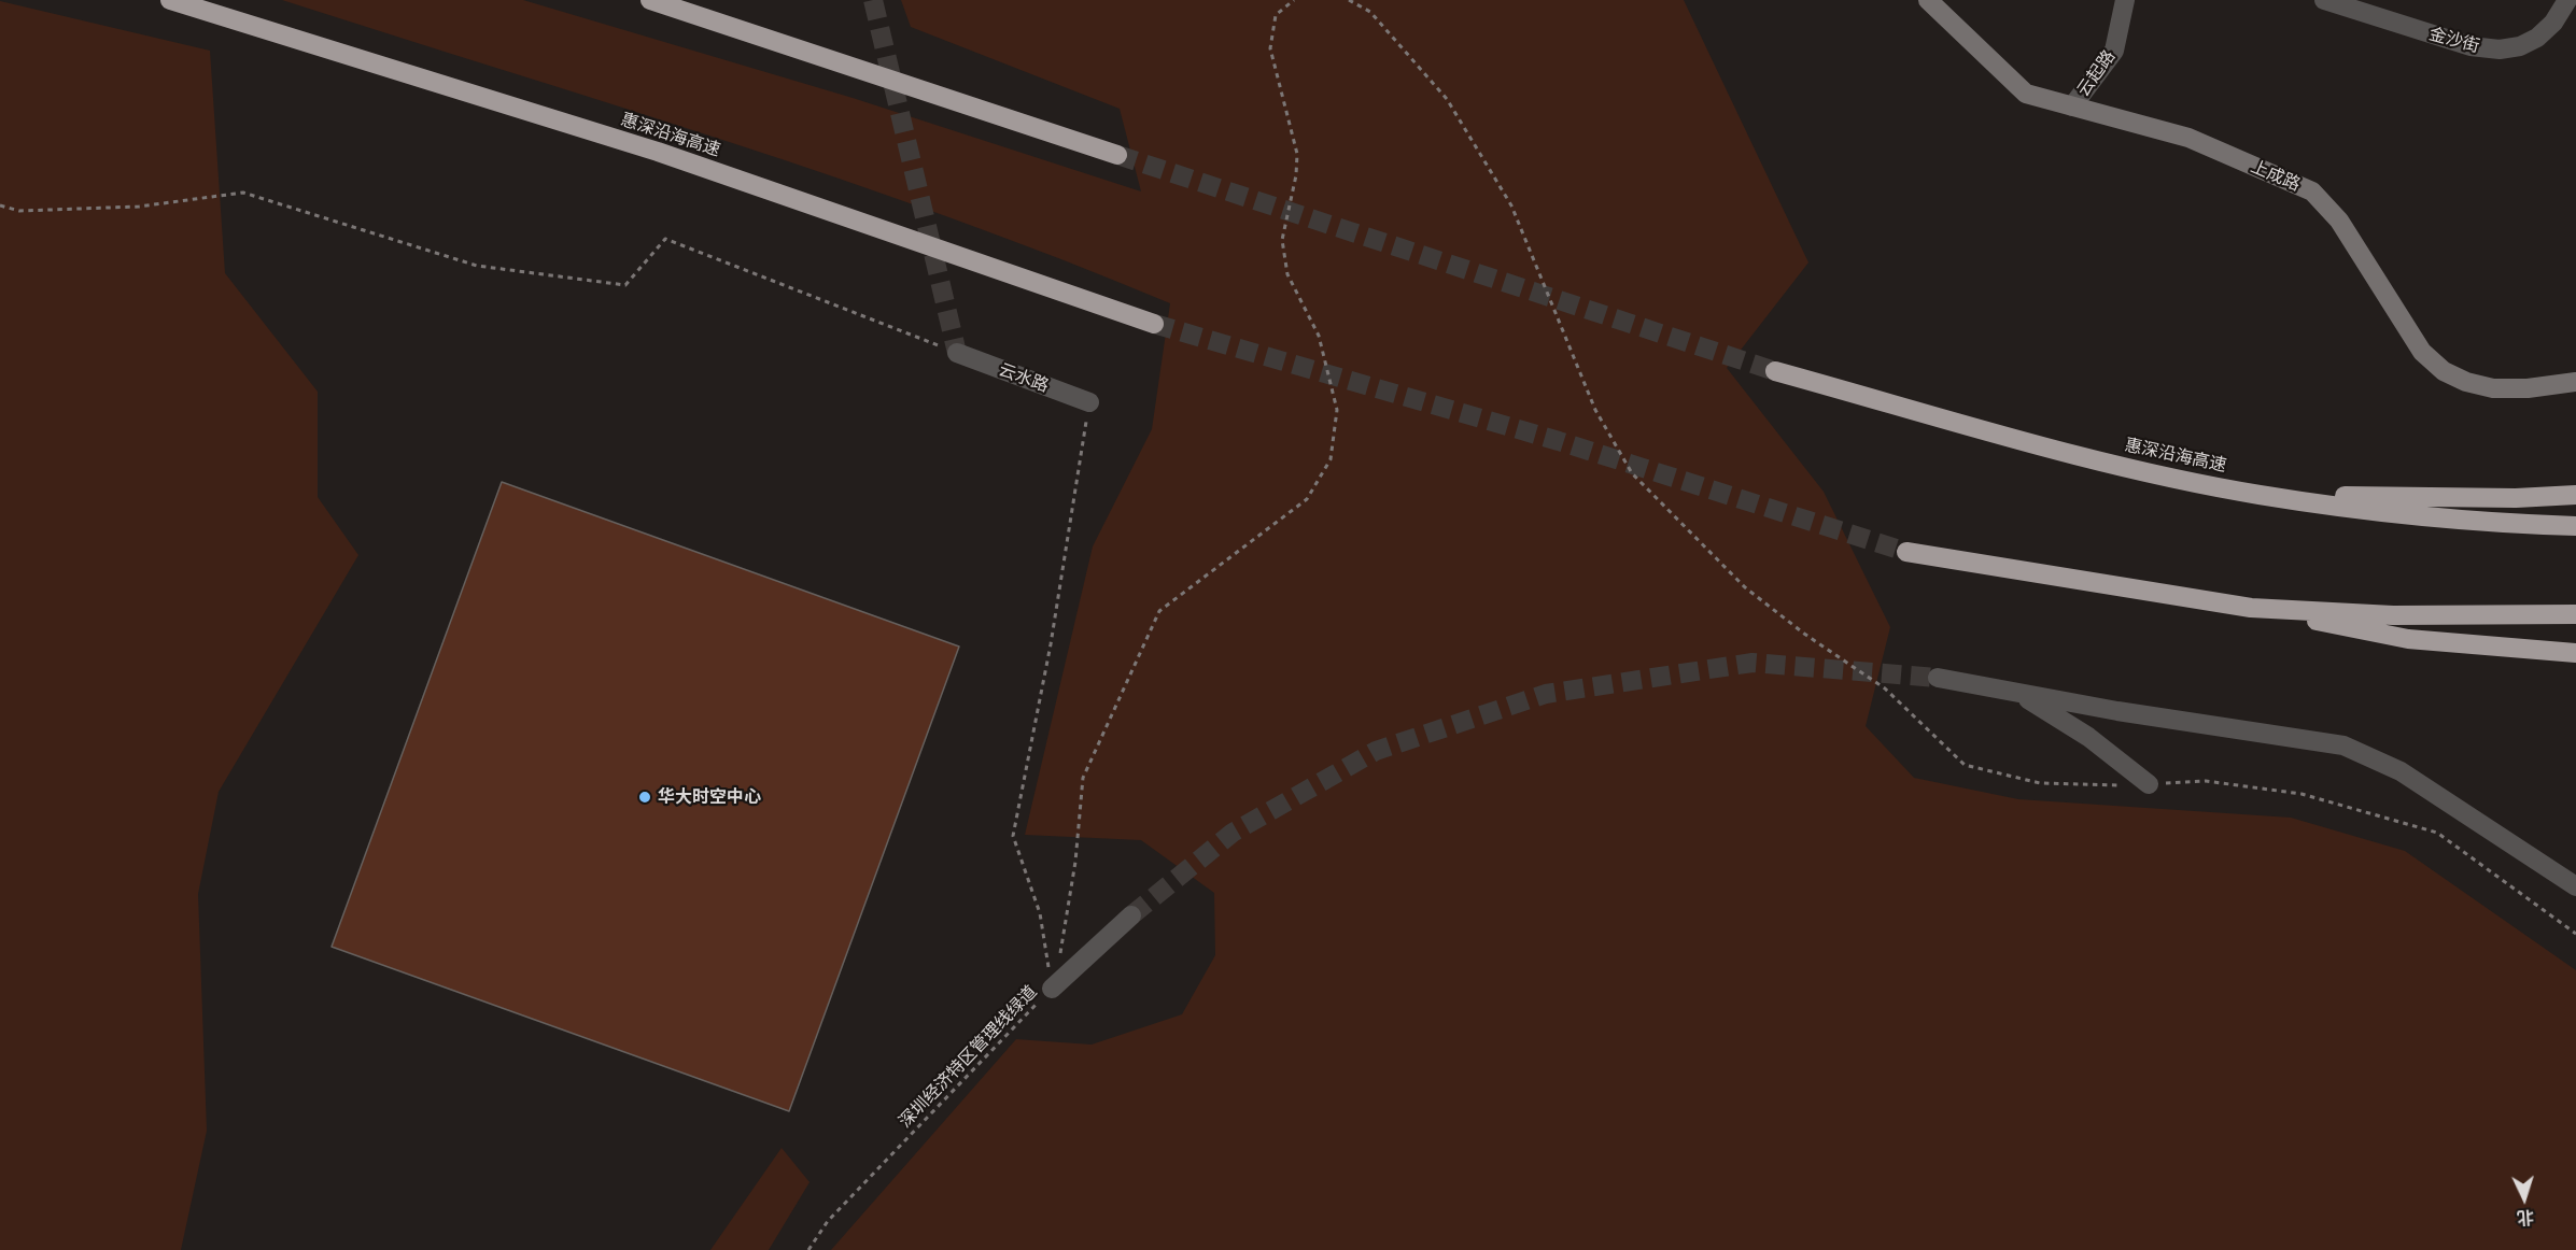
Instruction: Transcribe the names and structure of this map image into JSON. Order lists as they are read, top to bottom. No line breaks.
{"streets":{"highway":["惠深沿海高速"],"street":["金沙街","云起路","上成路","云水路"],"path":["深圳经济特区管理线绿道"]},"crossings":[["云起路","上成路"]],"places":["华大时空中心"],"north":"bottom"}
